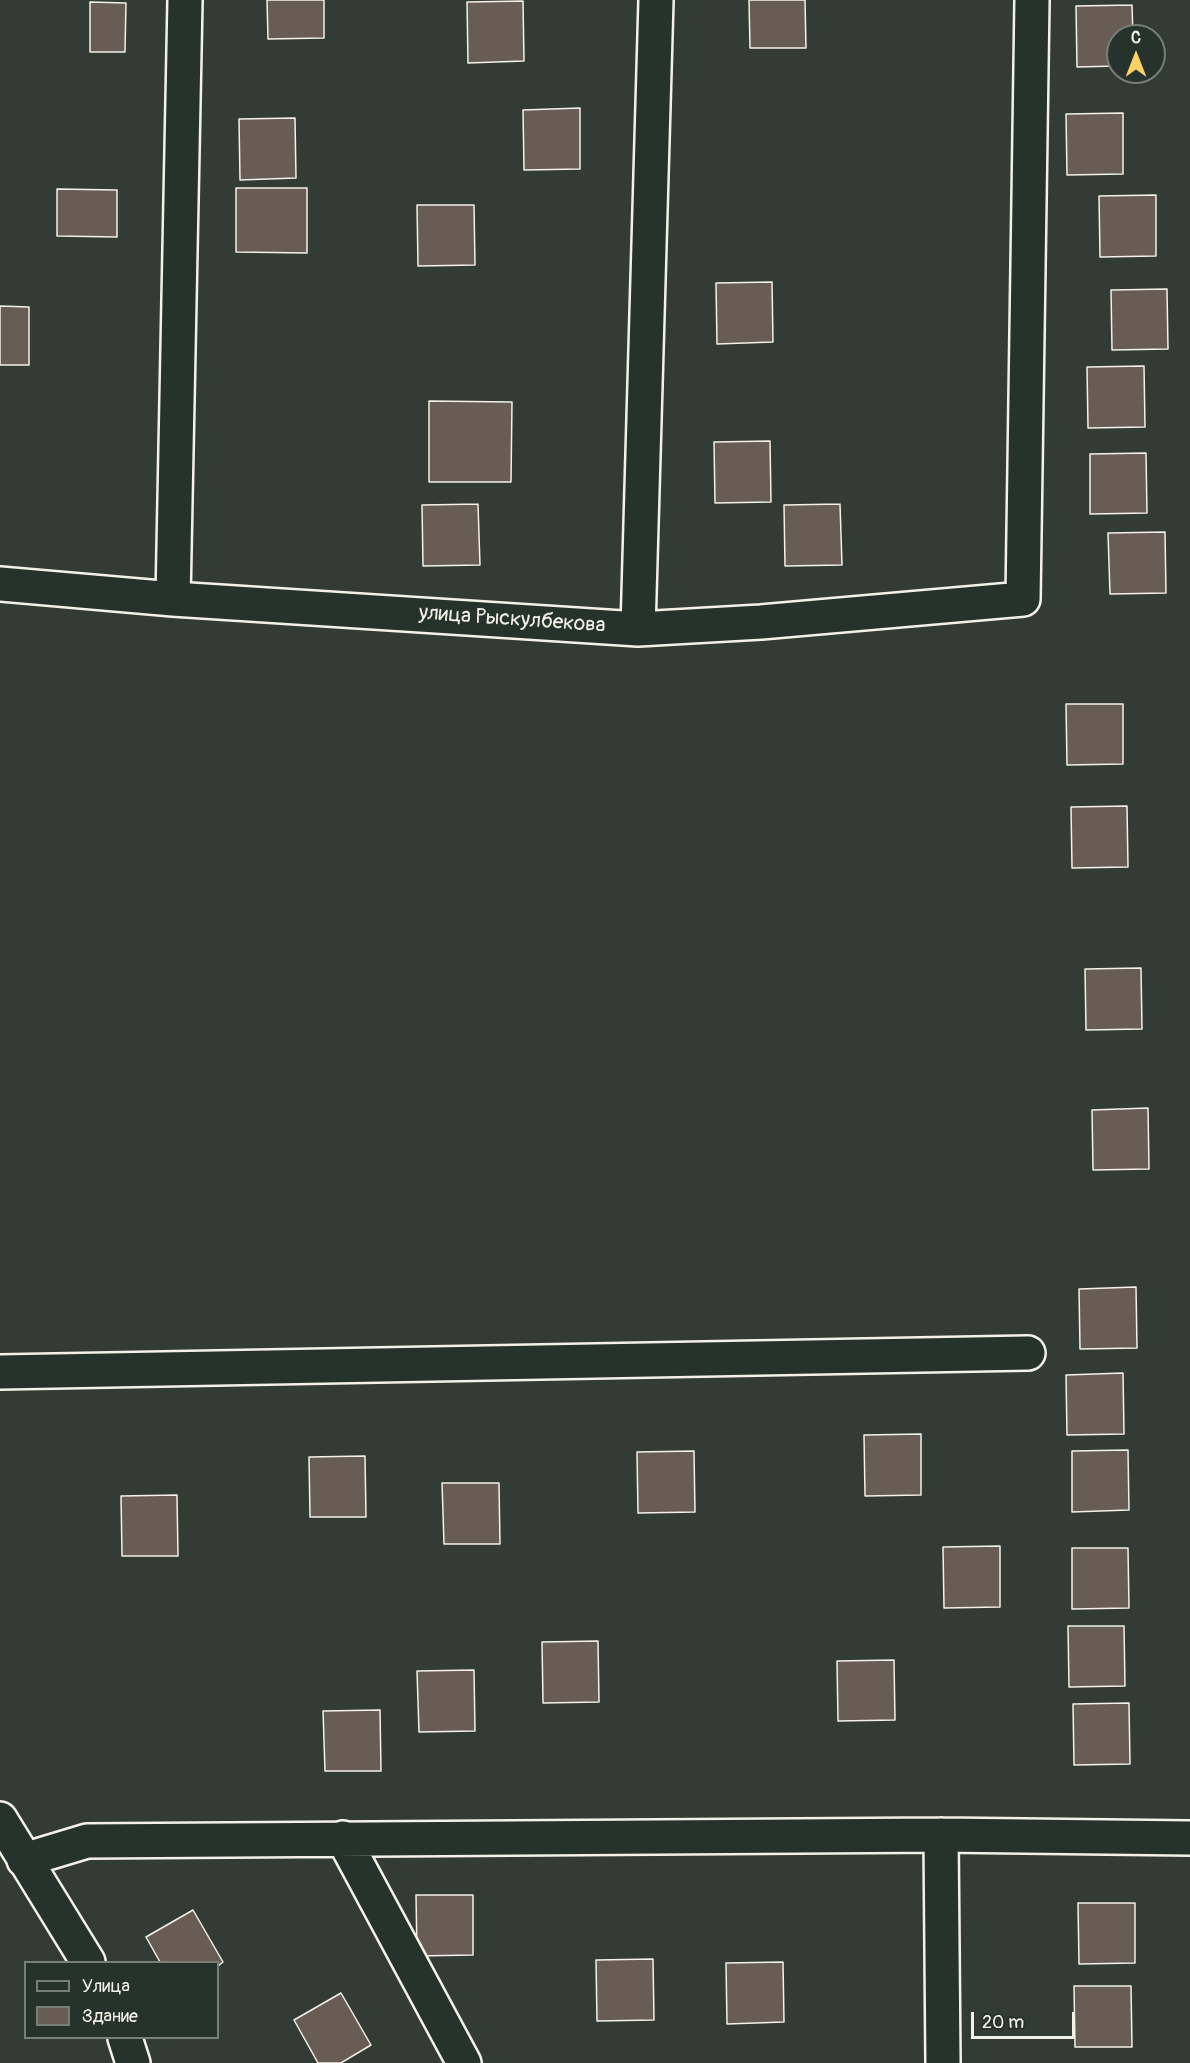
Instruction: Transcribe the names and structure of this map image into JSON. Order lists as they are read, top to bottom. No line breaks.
{"streets":{"street":["улица Рыскулбекова"]},"legend":["Улица","Здание"],"scale_bar":"20 m","north":"top"}
